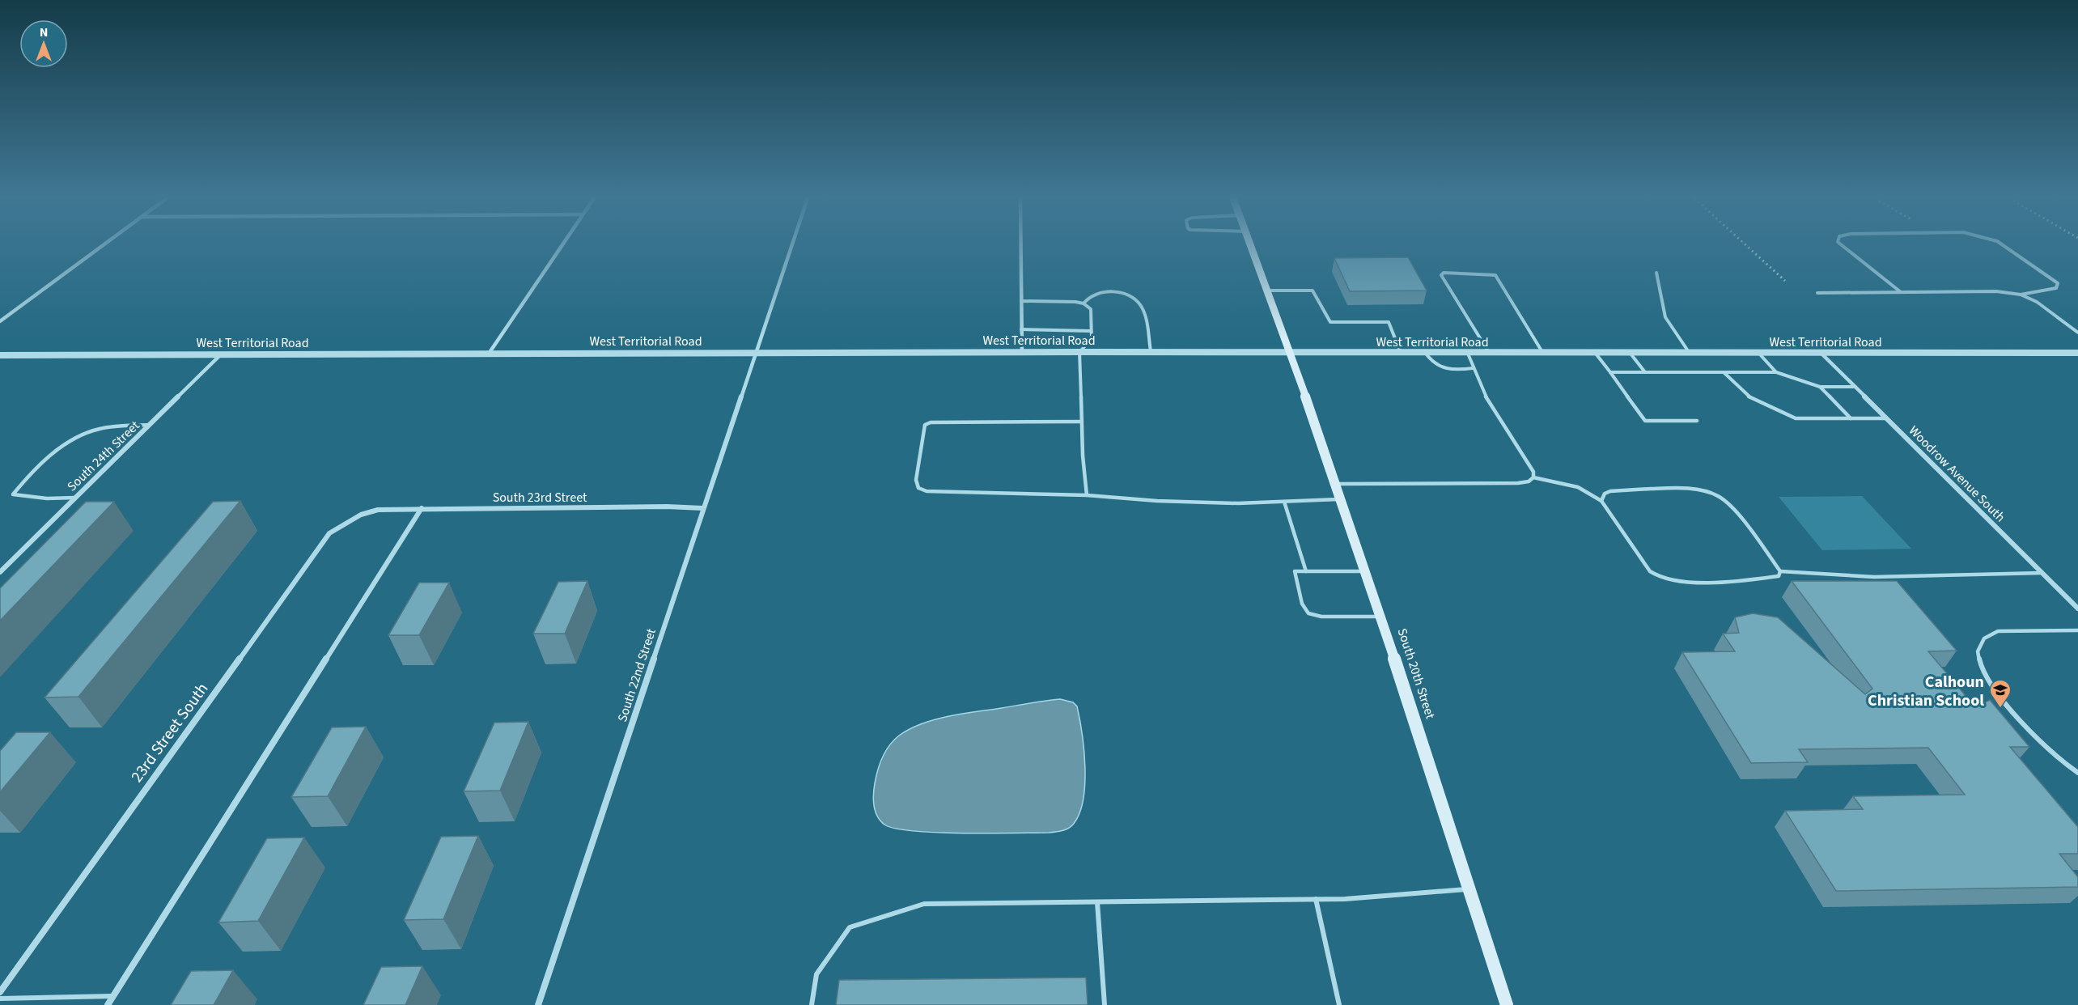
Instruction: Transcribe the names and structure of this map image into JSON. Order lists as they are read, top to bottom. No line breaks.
{"streets":{"main road":["South 20th Street"],"street":["West Territorial Road","South 24th Street","Woodrow Avenue South","South 23rd Street","South 22nd Street","23rd Street South"]},"crossings":[["West Territorial Road","South 24th Street"],["West Territorial Road","Woodrow Avenue South"],["West Territorial Road","South 20th Street"],["West Territorial Road","South 22nd Street"],["South 23rd Street","South 22nd Street"],["South 23rd Street","23rd Street South"]],"places":{"school or university":["Calhoun Christian School"]},"north":"top"}
